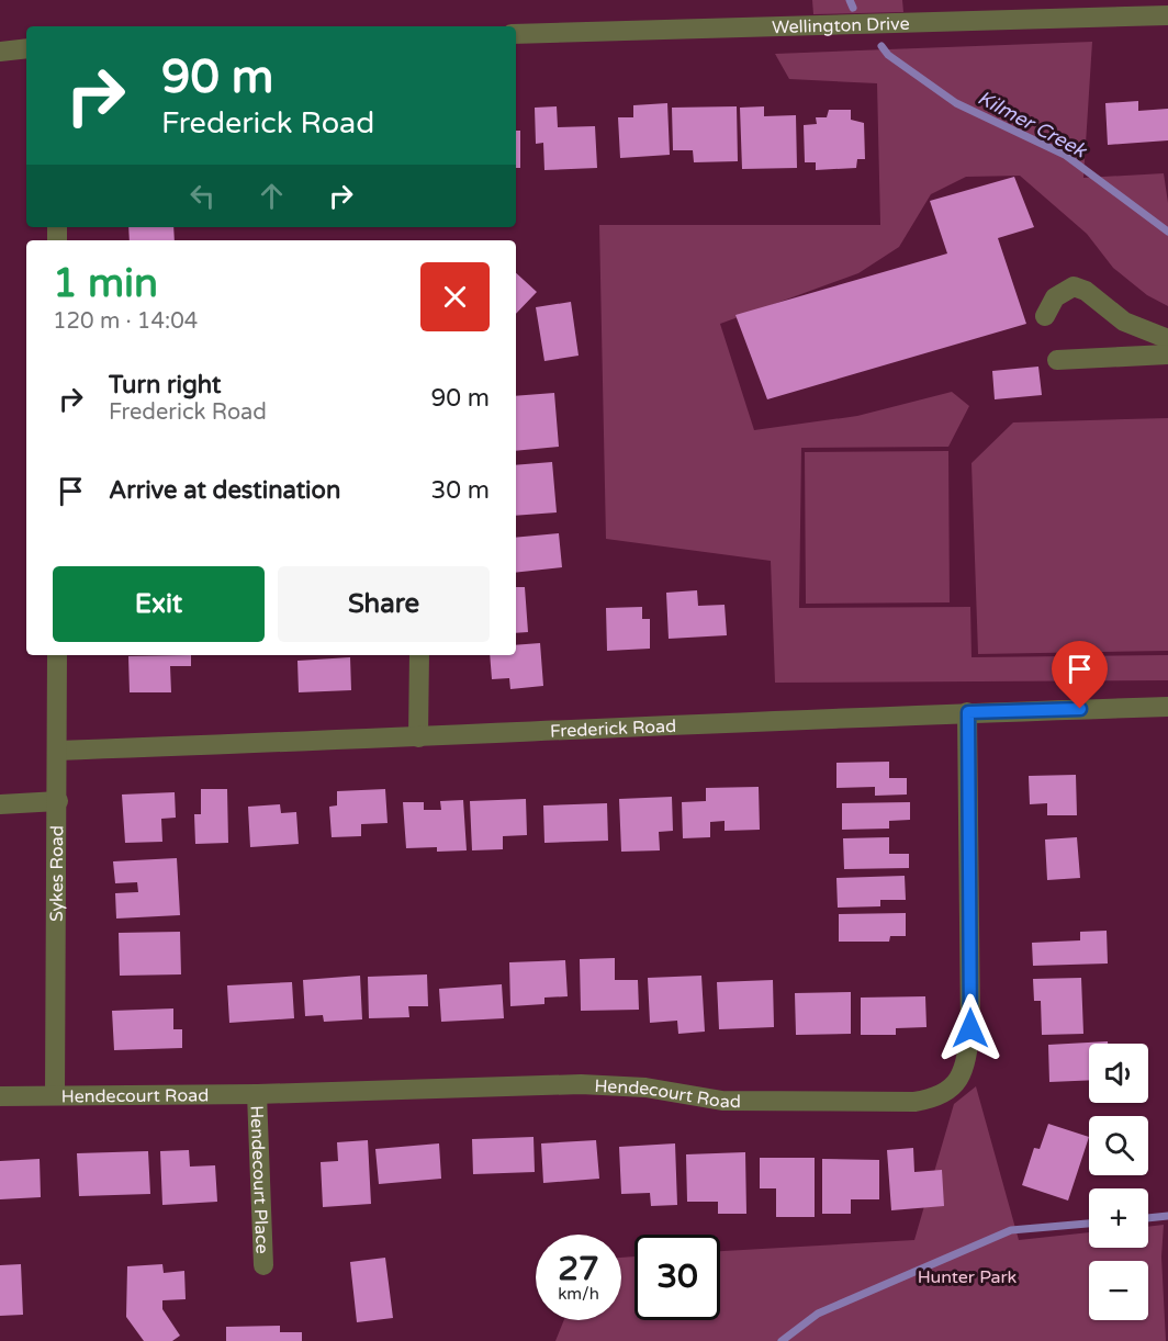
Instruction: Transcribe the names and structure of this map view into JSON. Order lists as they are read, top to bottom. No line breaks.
{"streets":{"street":["Wellington Drive","Frederick Road","Sykes Road","Hendecourt Road","Hendecourt Place"]},"crossings":[["Frederick Road","Sykes Road"],["Frederick Road","Hendecourt Road"],["Sykes Road","Hendecourt Road"],["Hendecourt Road","Hendecourt Place"]],"water":["Kilmer Creek"],"parks":["Hunter Park"],"page":{"turn":["90 m","Frederick Road"],"heading":["1 min","120 m · 14:04"],"list":[{"name":"Turn right","note":"Frederick Road","value":"90 m"},{"name":"Arrive at destination","value":"30 m"}],"buttons":["Exit","Share"],"map_buttons":["+","−"],"speed":"27 km/h","limit":"30"}}
